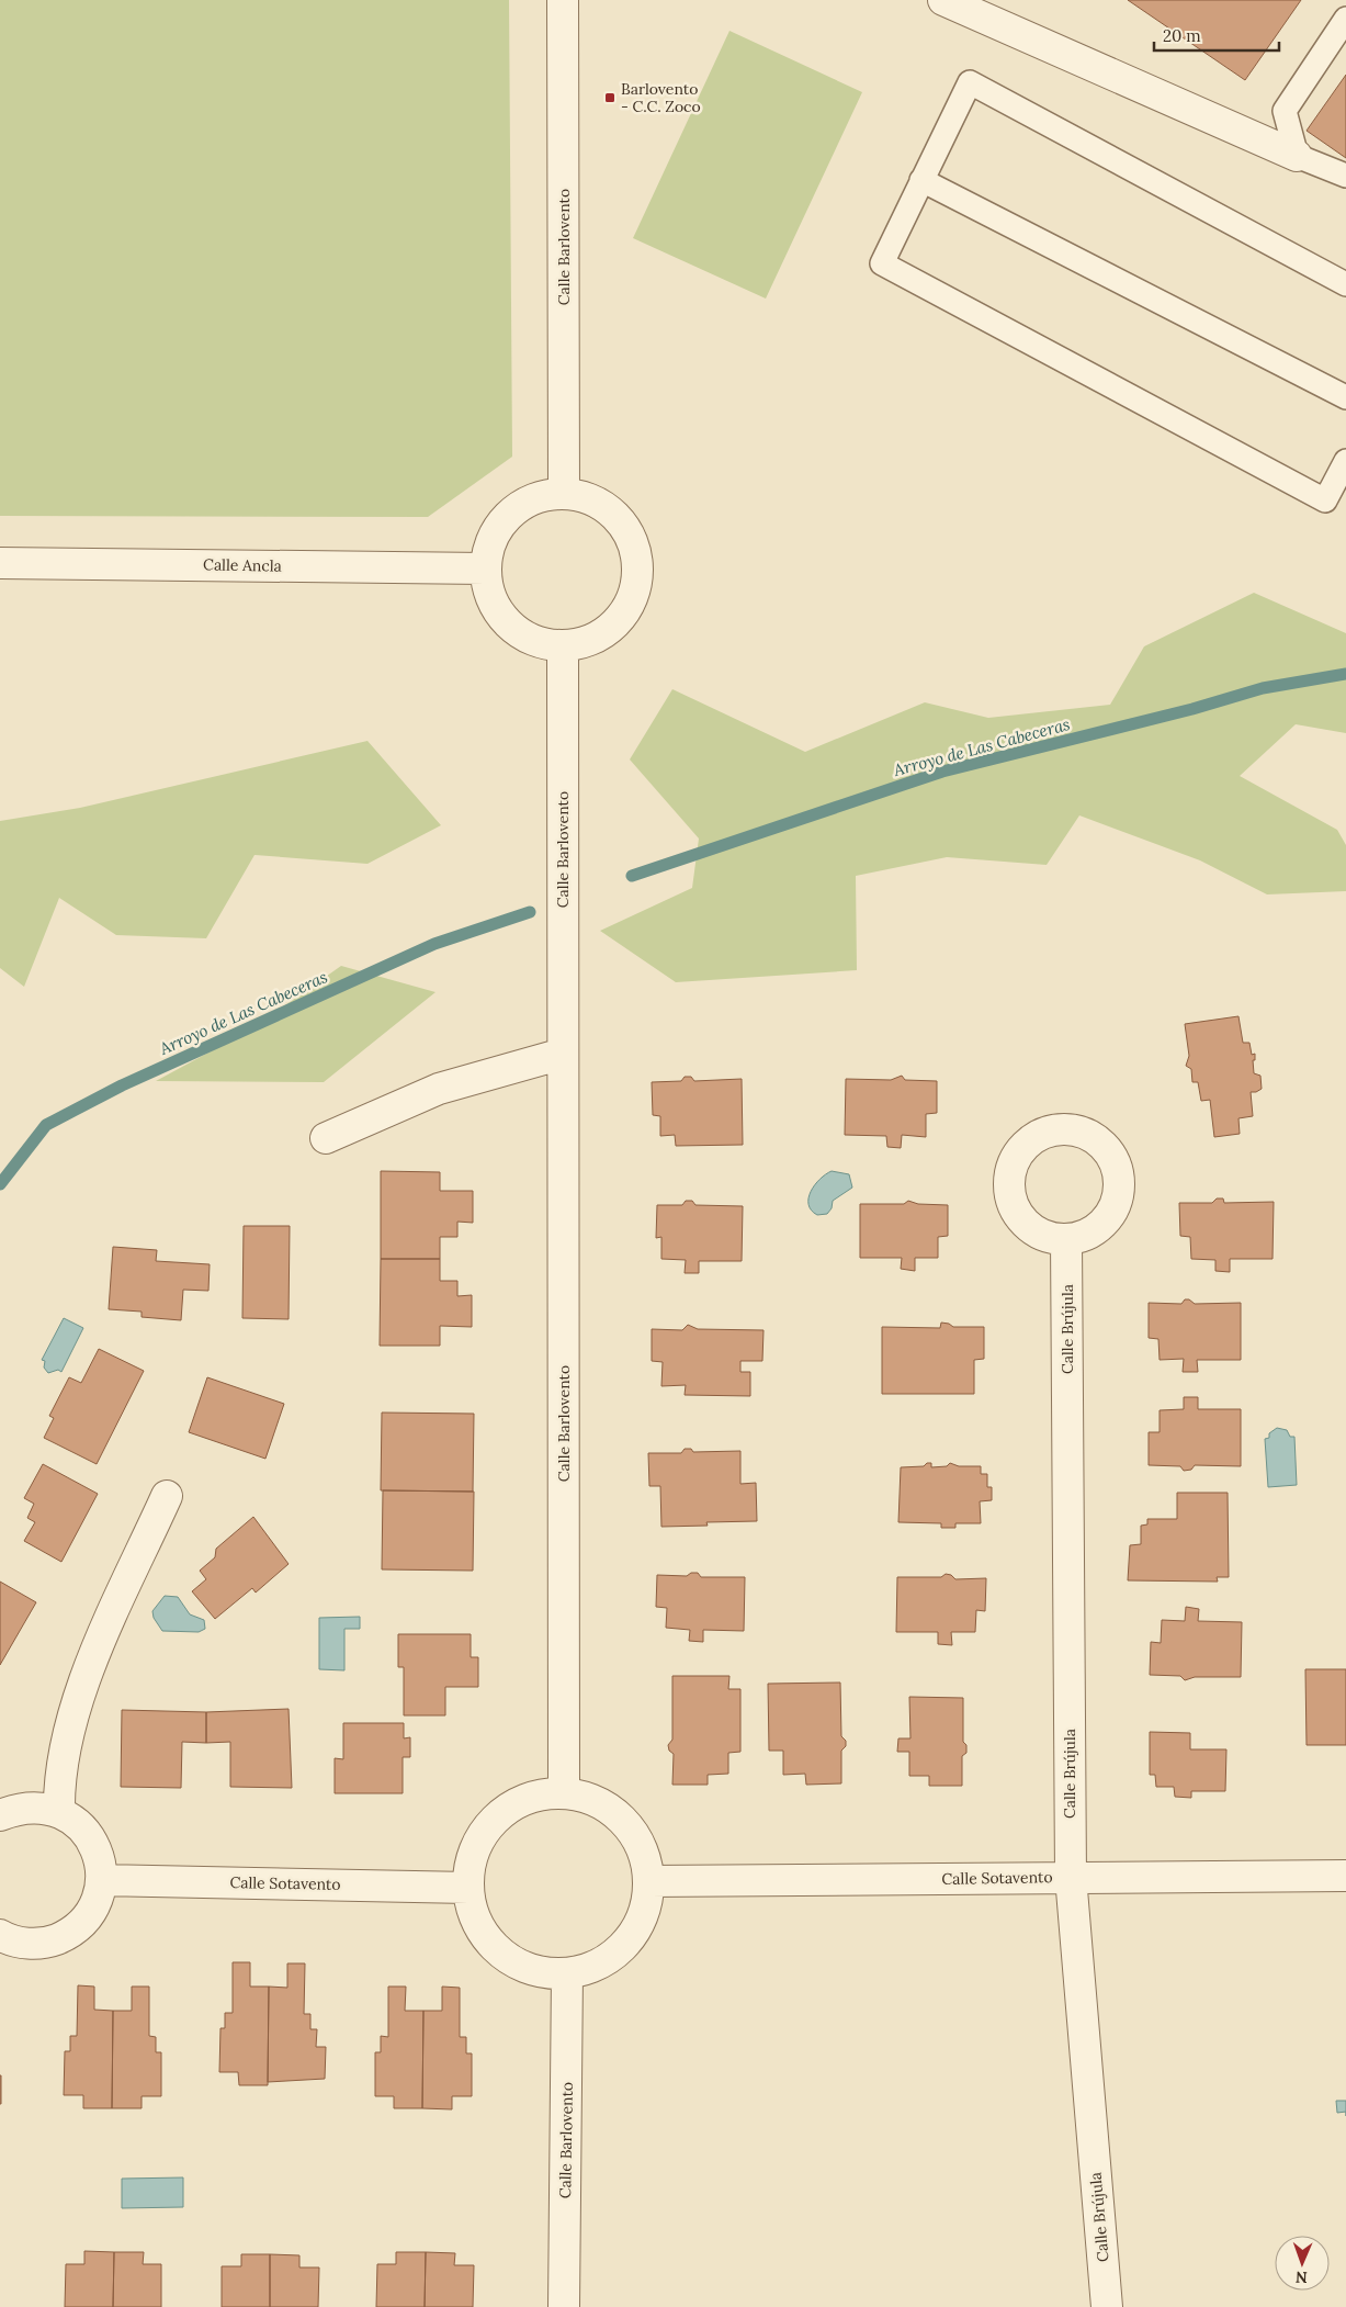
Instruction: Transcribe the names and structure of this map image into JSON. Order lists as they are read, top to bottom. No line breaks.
{"streets":{"street":["Calle Barlovento","Calle Ancla","Calle Brújula","Calle Sotavento"]},"crossings":[["Calle Barlovento","Calle Ancla"],["Calle Barlovento","Calle Sotavento"],["Calle Brújula","Calle Sotavento"]],"water":["Arroyo de Las Cabeceras"],"places":{"transit":["Barlovento - C.C. Zoco"]},"scale_bar":"20 m","north":"bottom"}
